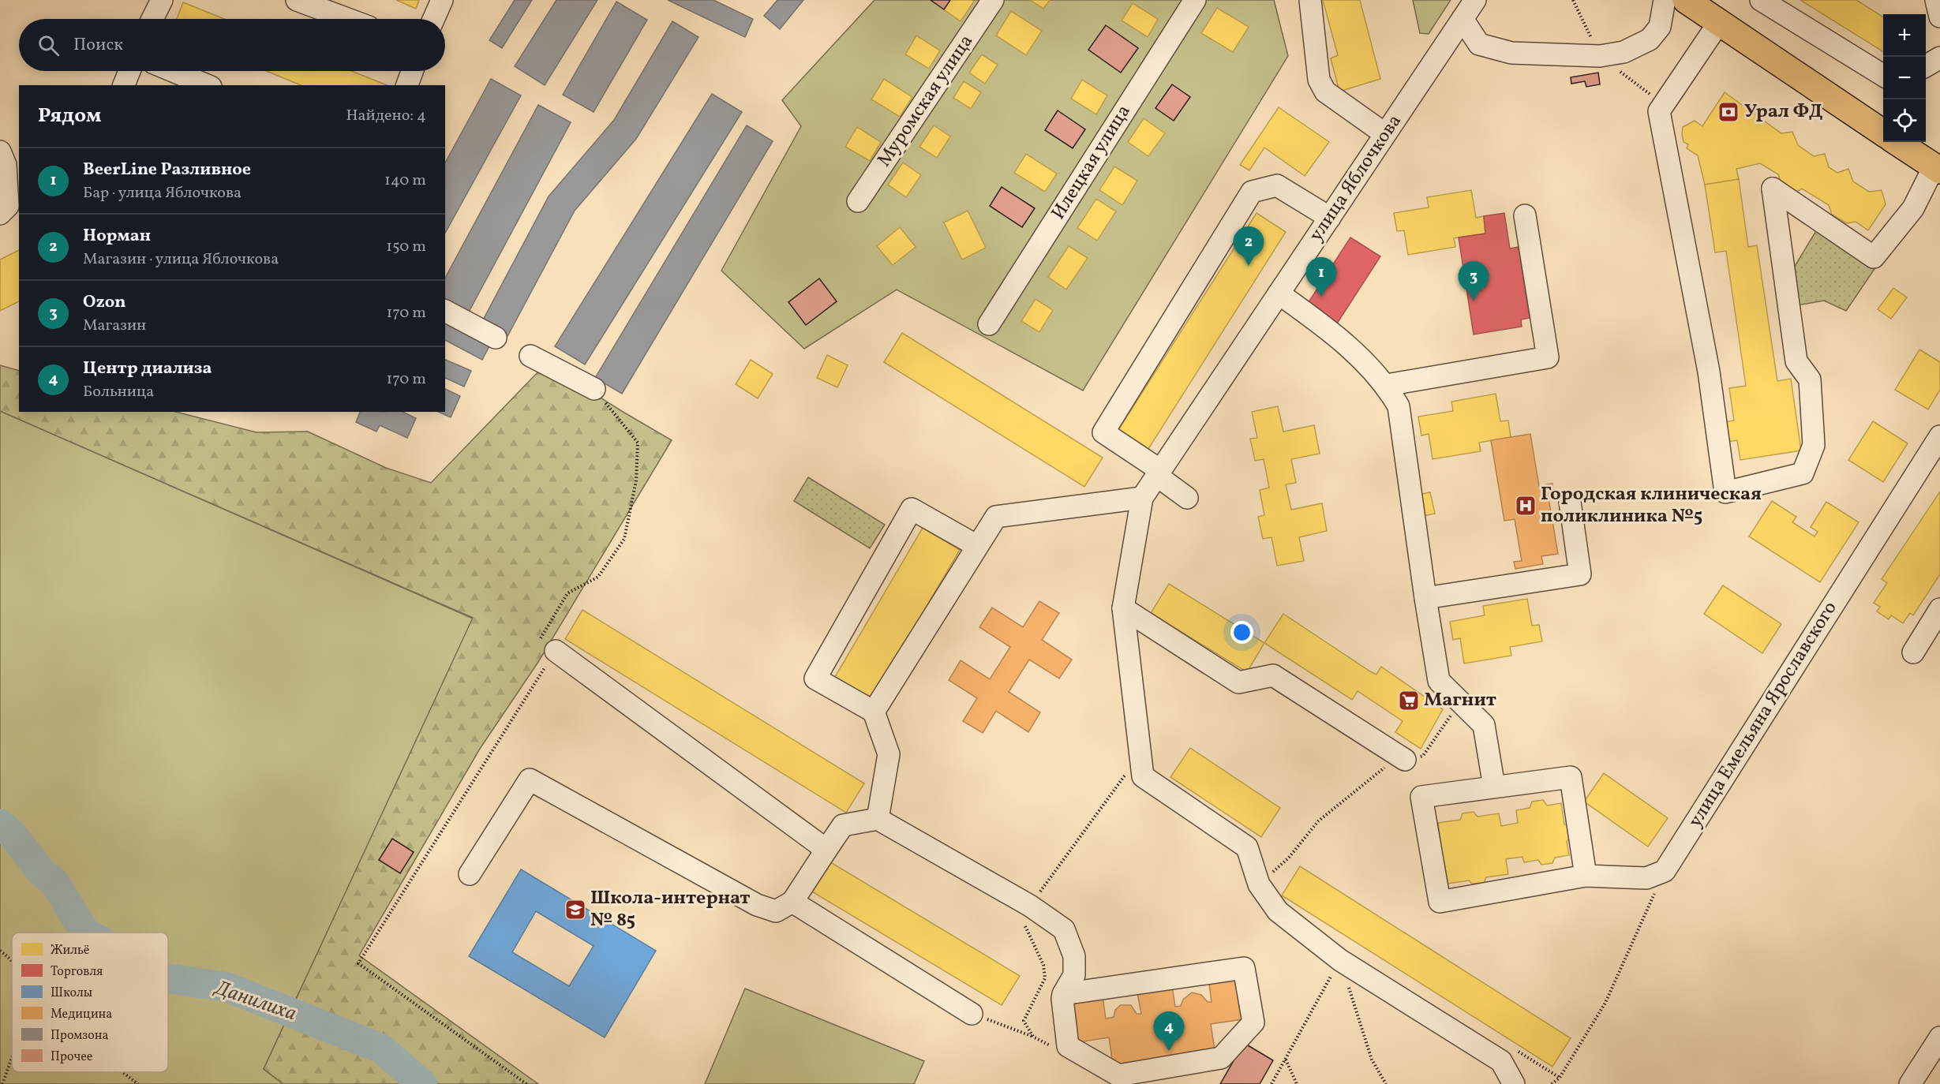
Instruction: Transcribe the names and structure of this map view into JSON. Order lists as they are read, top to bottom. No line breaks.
{"streets":{"street":["Муромская улица","Илецкая улица","улица Яблочкова","улица Емельяна Ярославского"]},"water":["Данилиха"],"places":{"bank":["Урал ФД"],"hospital":["Городская клиническая поликлиника №5"],"supermarket":["Магнит"],"school or university":["Школа-интернат № 85"]},"legend":["Жильё","Торговля","Школы","Медицина","Промзона","Прочее"],"page":{"map_buttons":["+","−"],"search":"Поиск","heading":["Рядом","Найдено: 4"],"list":[{"mark":"1","name":"BeerLine Разливное","note":"Бар · улица Яблочкова","value":"140 m"},{"mark":"2","name":"Норман","note":"Магазин · улица Яблочкова","value":"150 m"},{"mark":"3","name":"Ozon","note":"Магазин","value":"170 m"},{"mark":"4","name":"Центр диализа","note":"Больница","value":"170 m"}],"pins":["2","1","3","4"]}}
